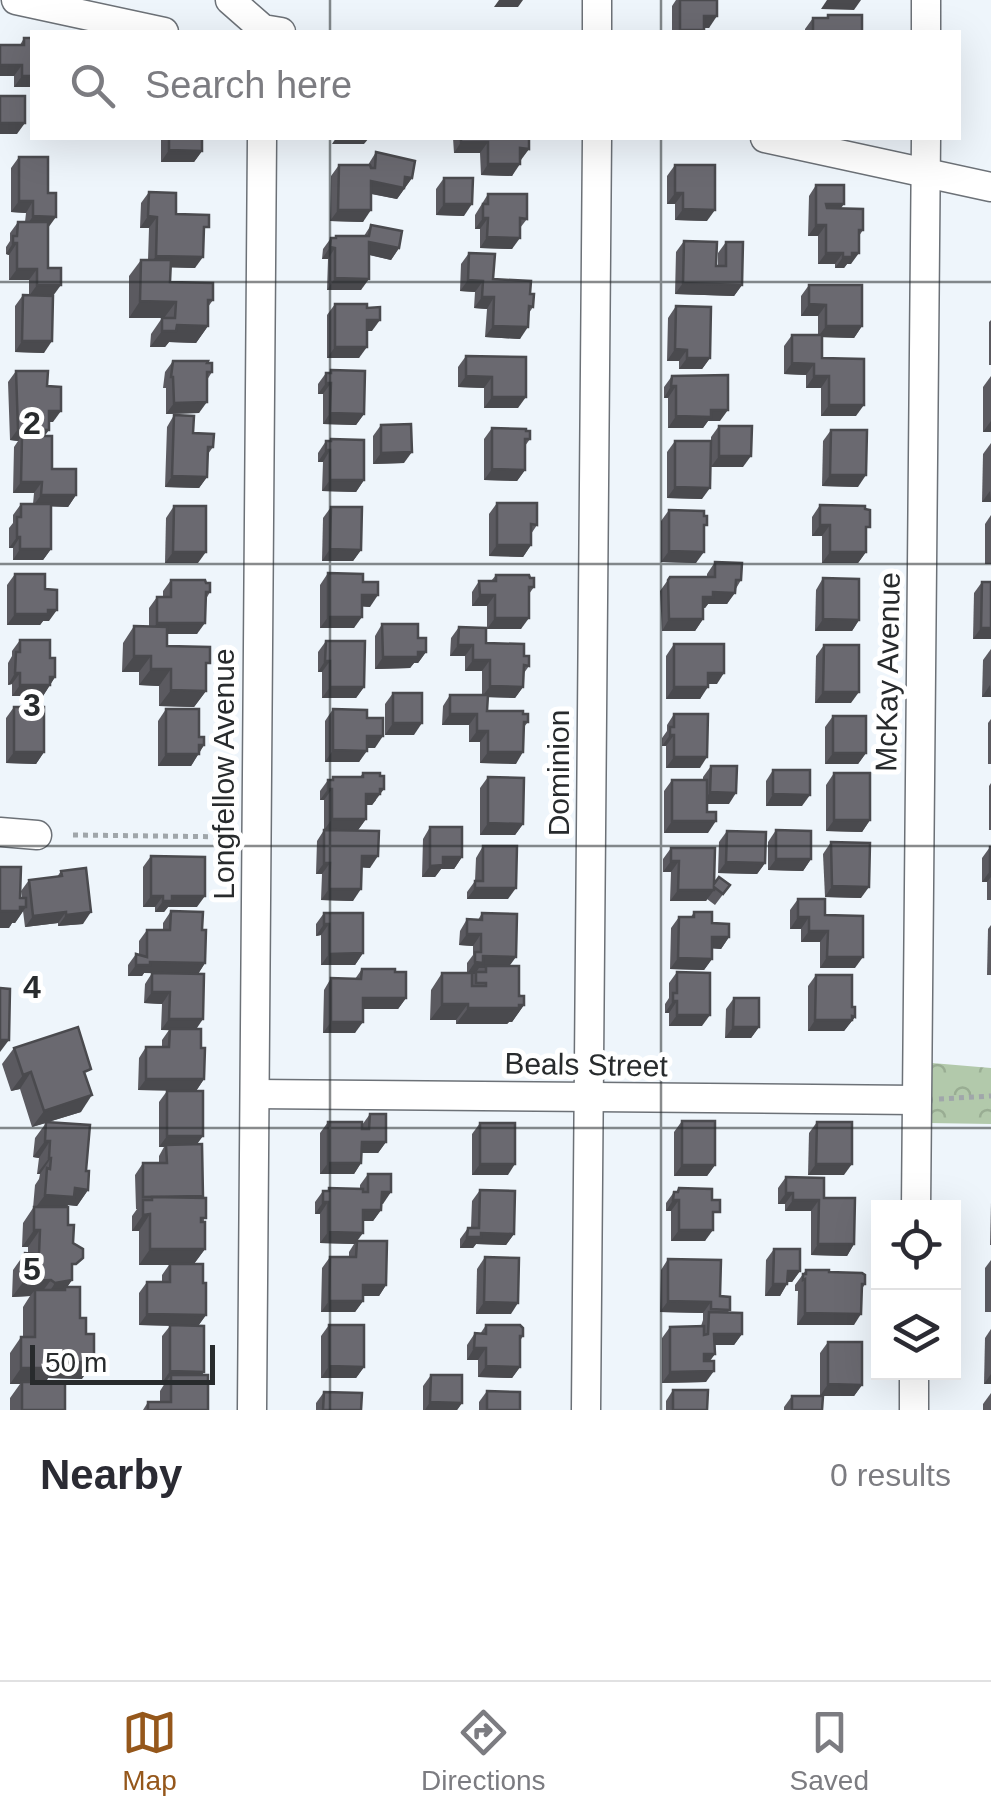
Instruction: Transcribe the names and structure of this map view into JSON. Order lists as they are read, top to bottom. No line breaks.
{"streets":{"street":["McKay Avenue","Dominion","Longfellow Avenue","Beals Street"]},"crossings":[["McKay Avenue","Beals Street"],["Dominion","Beals Street"],["Longfellow Avenue","Beals Street"]],"scale_bar":"50 m","page":{"search":"Search here","scale":"50 m","heading":["Nearby","0 results"],"nav":["Map","Directions","Saved"]},"grid":{"rows":["2","3","4","5"]}}
